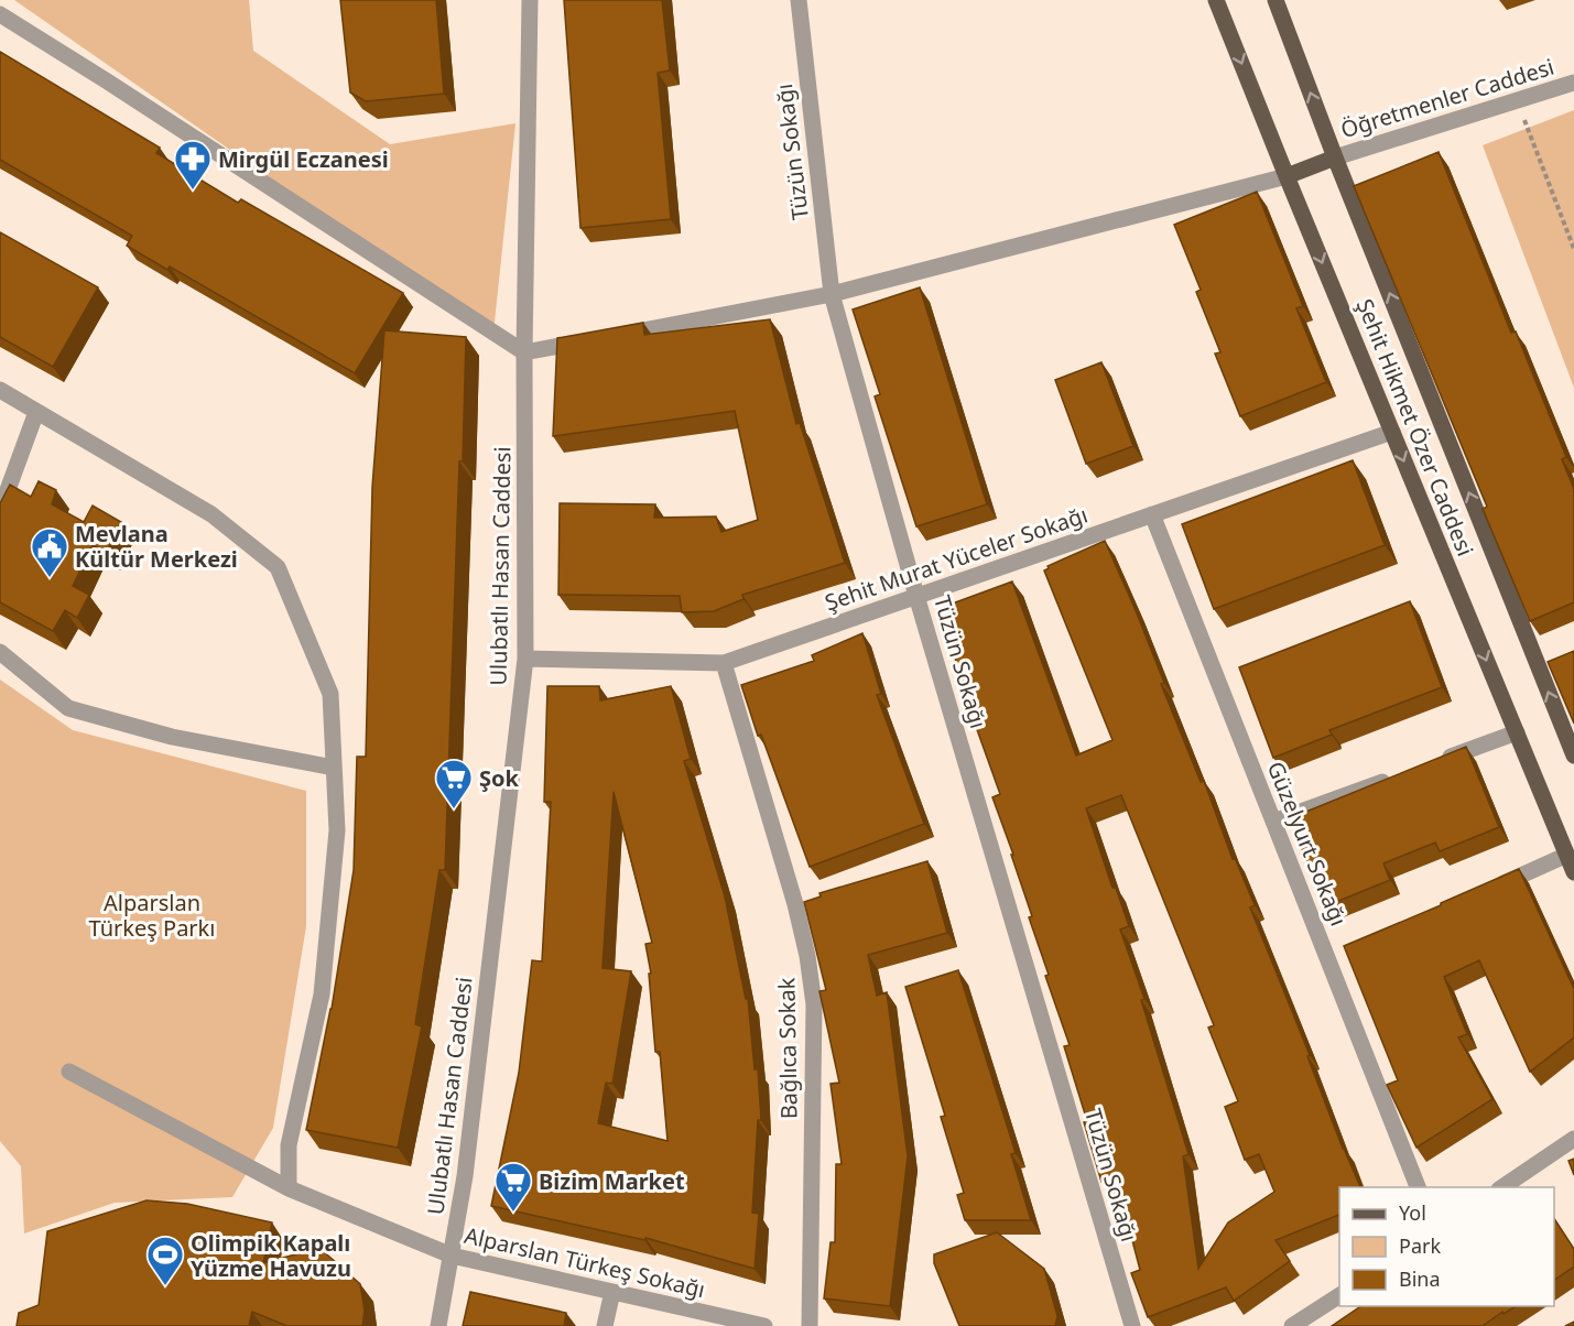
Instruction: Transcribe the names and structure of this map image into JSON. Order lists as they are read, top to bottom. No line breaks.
{"streets":{"main road":["Şehit Hikmet Özer Caddesi"],"street":["Öğretmenler Caddesi","Tüzün Sokağı","Şehit Murat Yüceler Sokağı","Ulubatlı Hasan Caddesi","Güzelyurt Sokağı","Bağlıca Sokak","Alparslan Türkeş Sokağı"]},"crossings":[["Öğretmenler Caddesi","Şehit Hikmet Özer Caddesi"],["Tüzün Sokağı","Şehit Murat Yüceler Sokağı"],["Şehit Hikmet Özer Caddesi","Şehit Murat Yüceler Sokağı"],["Şehit Murat Yüceler Sokağı","Ulubatlı Hasan Caddesi"],["Şehit Murat Yüceler Sokağı","Güzelyurt Sokağı"],["Şehit Murat Yüceler Sokağı","Bağlıca Sokak"],["Ulubatlı Hasan Caddesi","Alparslan Türkeş Sokağı"]],"parks":["Alparslan Türkeş Parkı"],"places":{"pharmacy":["Mirgül Eczanesi"],"public building":["Mevlana Kültür Merkezi"],"supermarket":["Şok","Bizim Market"],"sports":["Olimpik Kapalı Yüzme Havuzu"]},"legend":["Yol","Park","Bina"]}
